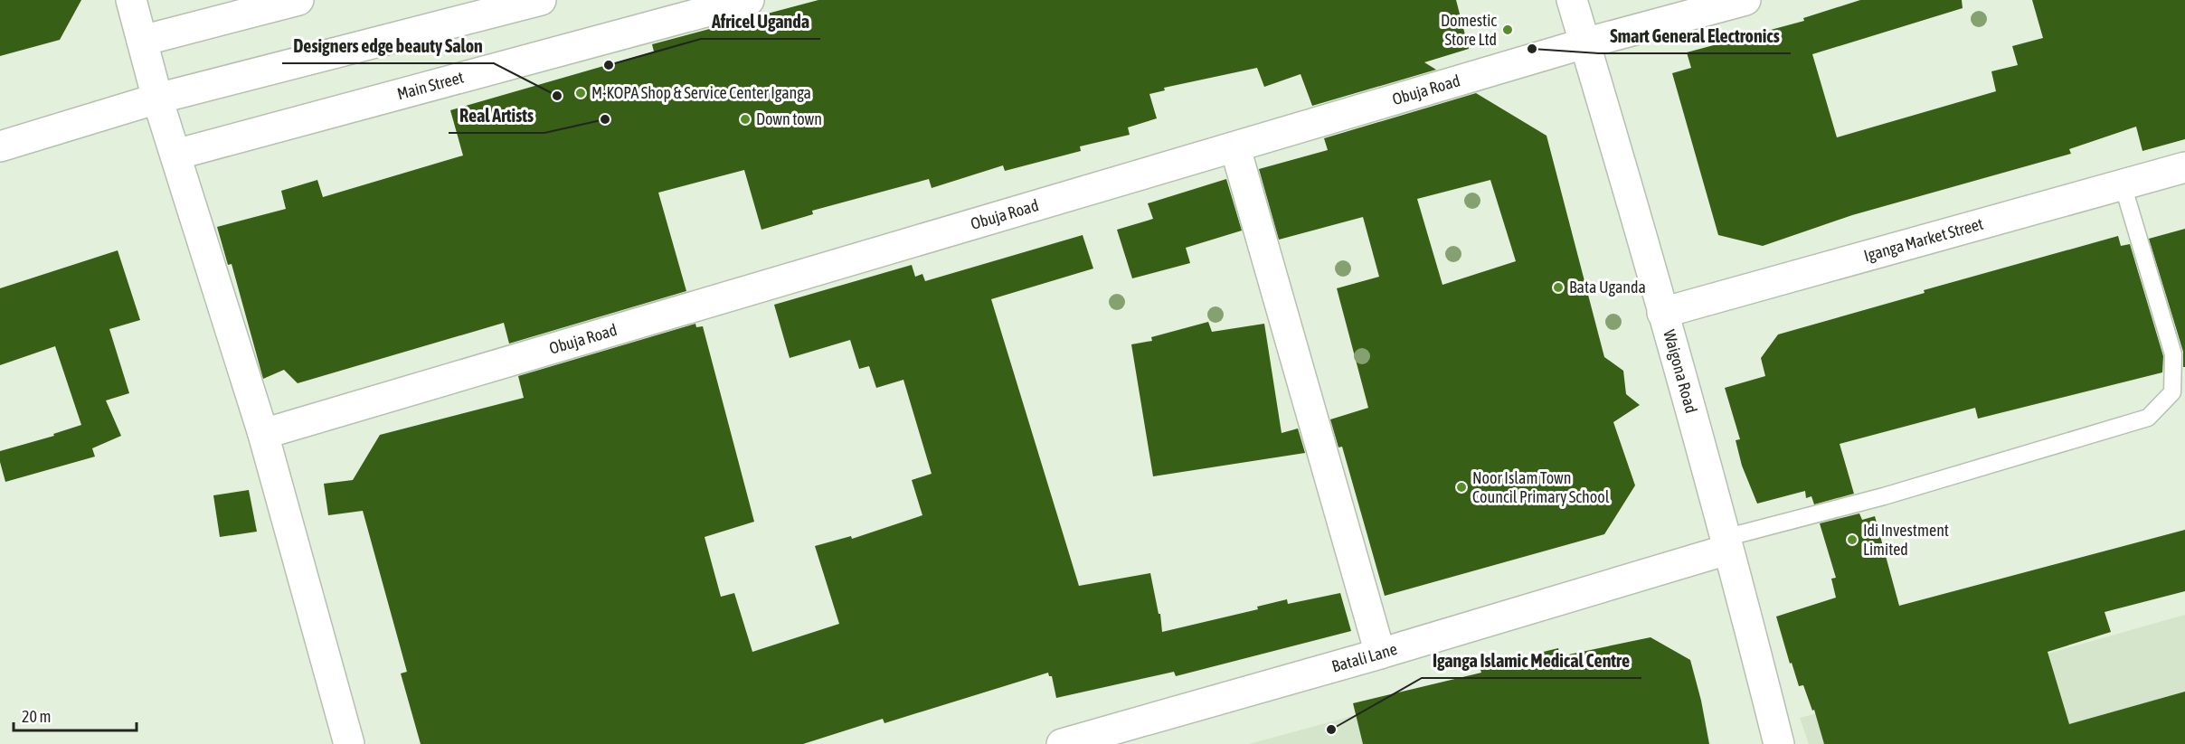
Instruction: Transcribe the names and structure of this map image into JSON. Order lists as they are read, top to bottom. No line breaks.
{"streets":{"street":["Main Street","Obuja Road","Iganga Market Street","Waigona Road","Batali Lane"]},"crossings":[["Obuja Road","Waigona Road"],["Iganga Market Street","Waigona Road"],["Waigona Road","Batali Lane"]],"places":["Domestic Store Ltd","Smart General Electronics","Africel Uganda","M-KOPA Shop & Service Center Iganga","Designers edge beauty Salon","Real Artists","Down town","Bata Uganda","Noor Islam Town Council Primary School","Idi Investment Limited","Iganga Islamic Medical Centre"],"scale_bar":"20 m"}
